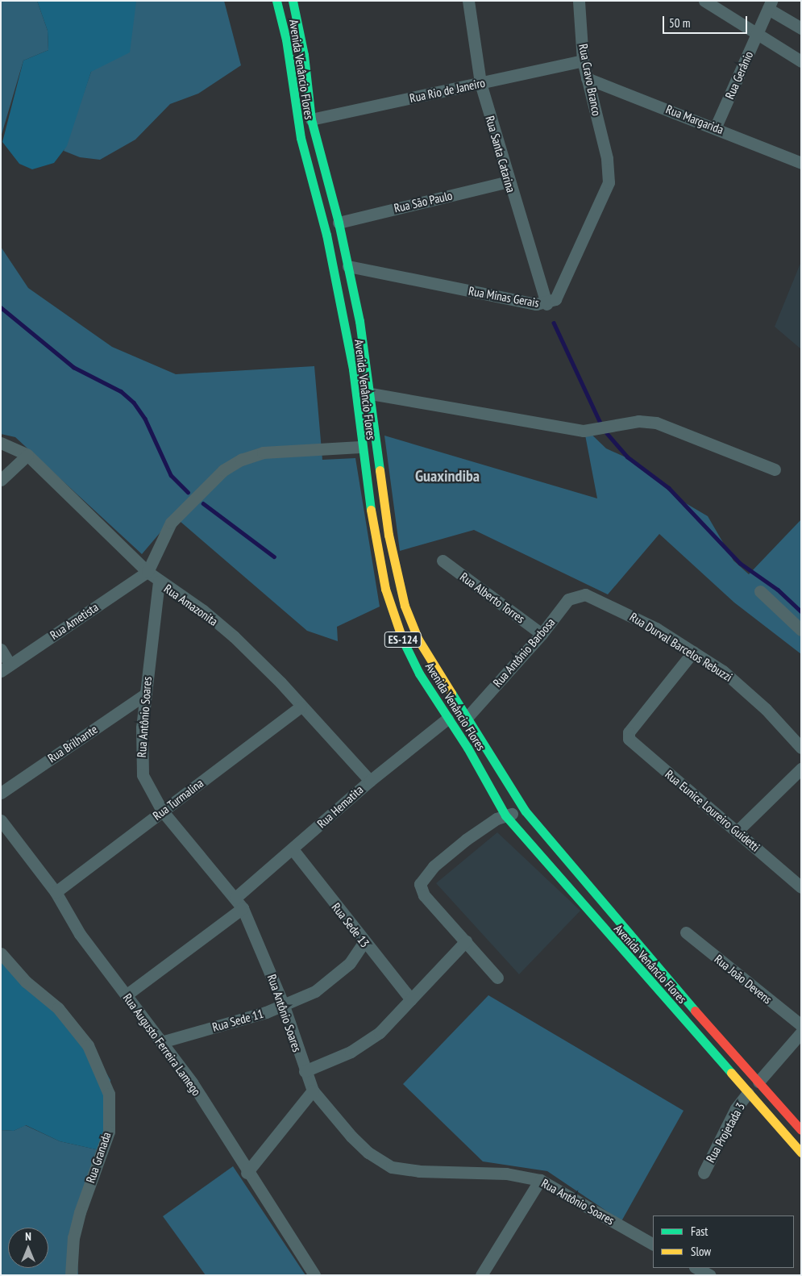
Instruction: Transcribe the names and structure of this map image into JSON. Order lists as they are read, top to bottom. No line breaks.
{"streets":{"main road":["Avenida Venâncio Flores","ES-124"],"street":["Rua Gerânio","Rua Cravo Branco","Rua Rio de Janeiro","Rua Margarida","Rua Santa Catarina","Rua São Paulo","Rua Minas Gerais","Rua Alberto Torres","Rua Amazonita","Rua Ametista","Rua Durval Barcelos Rebuzzi","Rua Antônio Barbosa","Rua Antônio Soares","Rua Brilhante","Rua Turmalina","Rua Hematita","Rua Eunice Loureiro Guidetti","Rua Sede 13","Rua João Devens","Rua Sede 11","Rua Augusto Ferreira Lamego","Rua Projetada 3","Rua Granada"]},"crossings":[["Avenida Venâncio Flores","Rua Rio de Janeiro"],["Avenida Venâncio Flores","Rua São Paulo"],["Avenida Venâncio Flores","Rua Minas Gerais"],["Avenida Venâncio Flores","Rua Antônio Barbosa"],["Avenida Venâncio Flores","Rua Hematita"],["Avenida Venâncio Flores","Rua Projetada 3"],["Rua Gerânio","Rua Margarida"],["Rua Cravo Branco","Rua Rio de Janeiro"],["Rua Cravo Branco","Rua Margarida"],["Rua Cravo Branco","Rua Minas Gerais"],["Rua Rio de Janeiro","Rua Santa Catarina"],["Rua Santa Catarina","Rua São Paulo"],["Rua Santa Catarina","Rua Minas Gerais"],["Rua Alberto Torres","Rua Antônio Barbosa"],["Rua Amazonita","Rua Ametista"],["Rua Amazonita","Rua Antônio Soares"],["Rua Amazonita","Rua Turmalina"],["Rua Amazonita","Rua Hematita"],["Rua Durval Barcelos Rebuzzi","Rua Antônio Barbosa"],["Rua Durval Barcelos Rebuzzi","Rua Eunice Loureiro Guidetti"],["Rua Antônio Soares","Rua Brilhante"],["Rua Antônio Soares","Rua Turmalina"],["Rua Antônio Soares","Rua Hematita"],["Rua Antônio Soares","Rua Sede 11"],["Rua Turmalina","Rua Augusto Ferreira Lamego"],["Rua Hematita","Rua Sede 13"],["Rua Hematita","Rua Augusto Ferreira Lamego"],["Rua Sede 13","Rua Sede 11"],["Rua Sede 11","Rua Augusto Ferreira Lamego"]],"districts":["Guaxindiba"],"legend":["Fast","Slow"],"scale_bar":"50 m","north":"top"}
